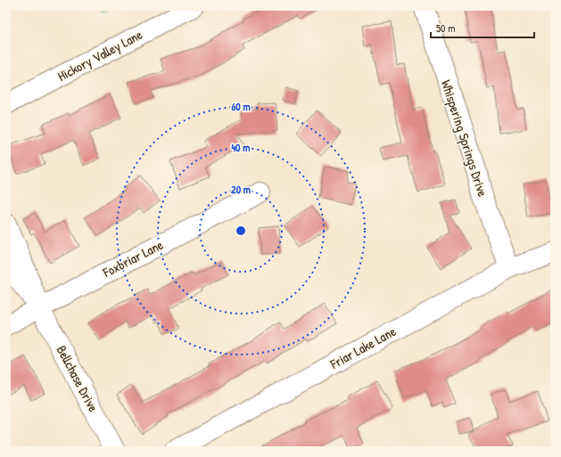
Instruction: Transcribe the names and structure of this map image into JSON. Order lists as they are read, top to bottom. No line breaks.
{"streets":{"street":["Hickory Valley Lane","Whispering Springs Drive","Foxbriar Lane","Friar Lake Lane","Bellchase Drive"]},"crossings":[["Whispering Springs Drive","Friar Lake Lane"],["Foxbriar Lane","Bellchase Drive"]],"scale_bar":"50 m","rings":["60 m","40 m","20 m"]}
